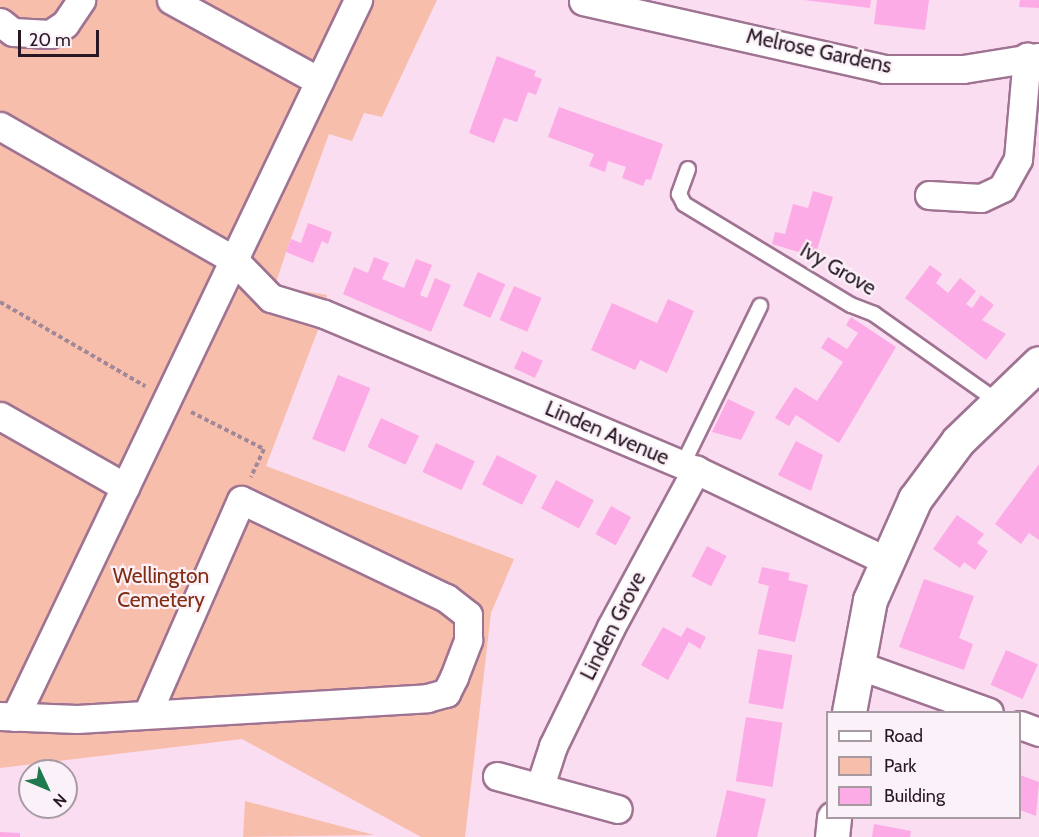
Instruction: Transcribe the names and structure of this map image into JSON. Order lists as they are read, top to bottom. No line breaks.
{"streets":{"street":["Melrose Gardens","Linden Avenue","Linden Grove"],"lane":["Ivy Grove"]},"crossings":[["Linden Avenue","Linden Grove"]],"parks":["Wellington Cemetery"],"legend":["Road","Park","Building"],"scale_bar":"20 m","north":"bottom right"}
